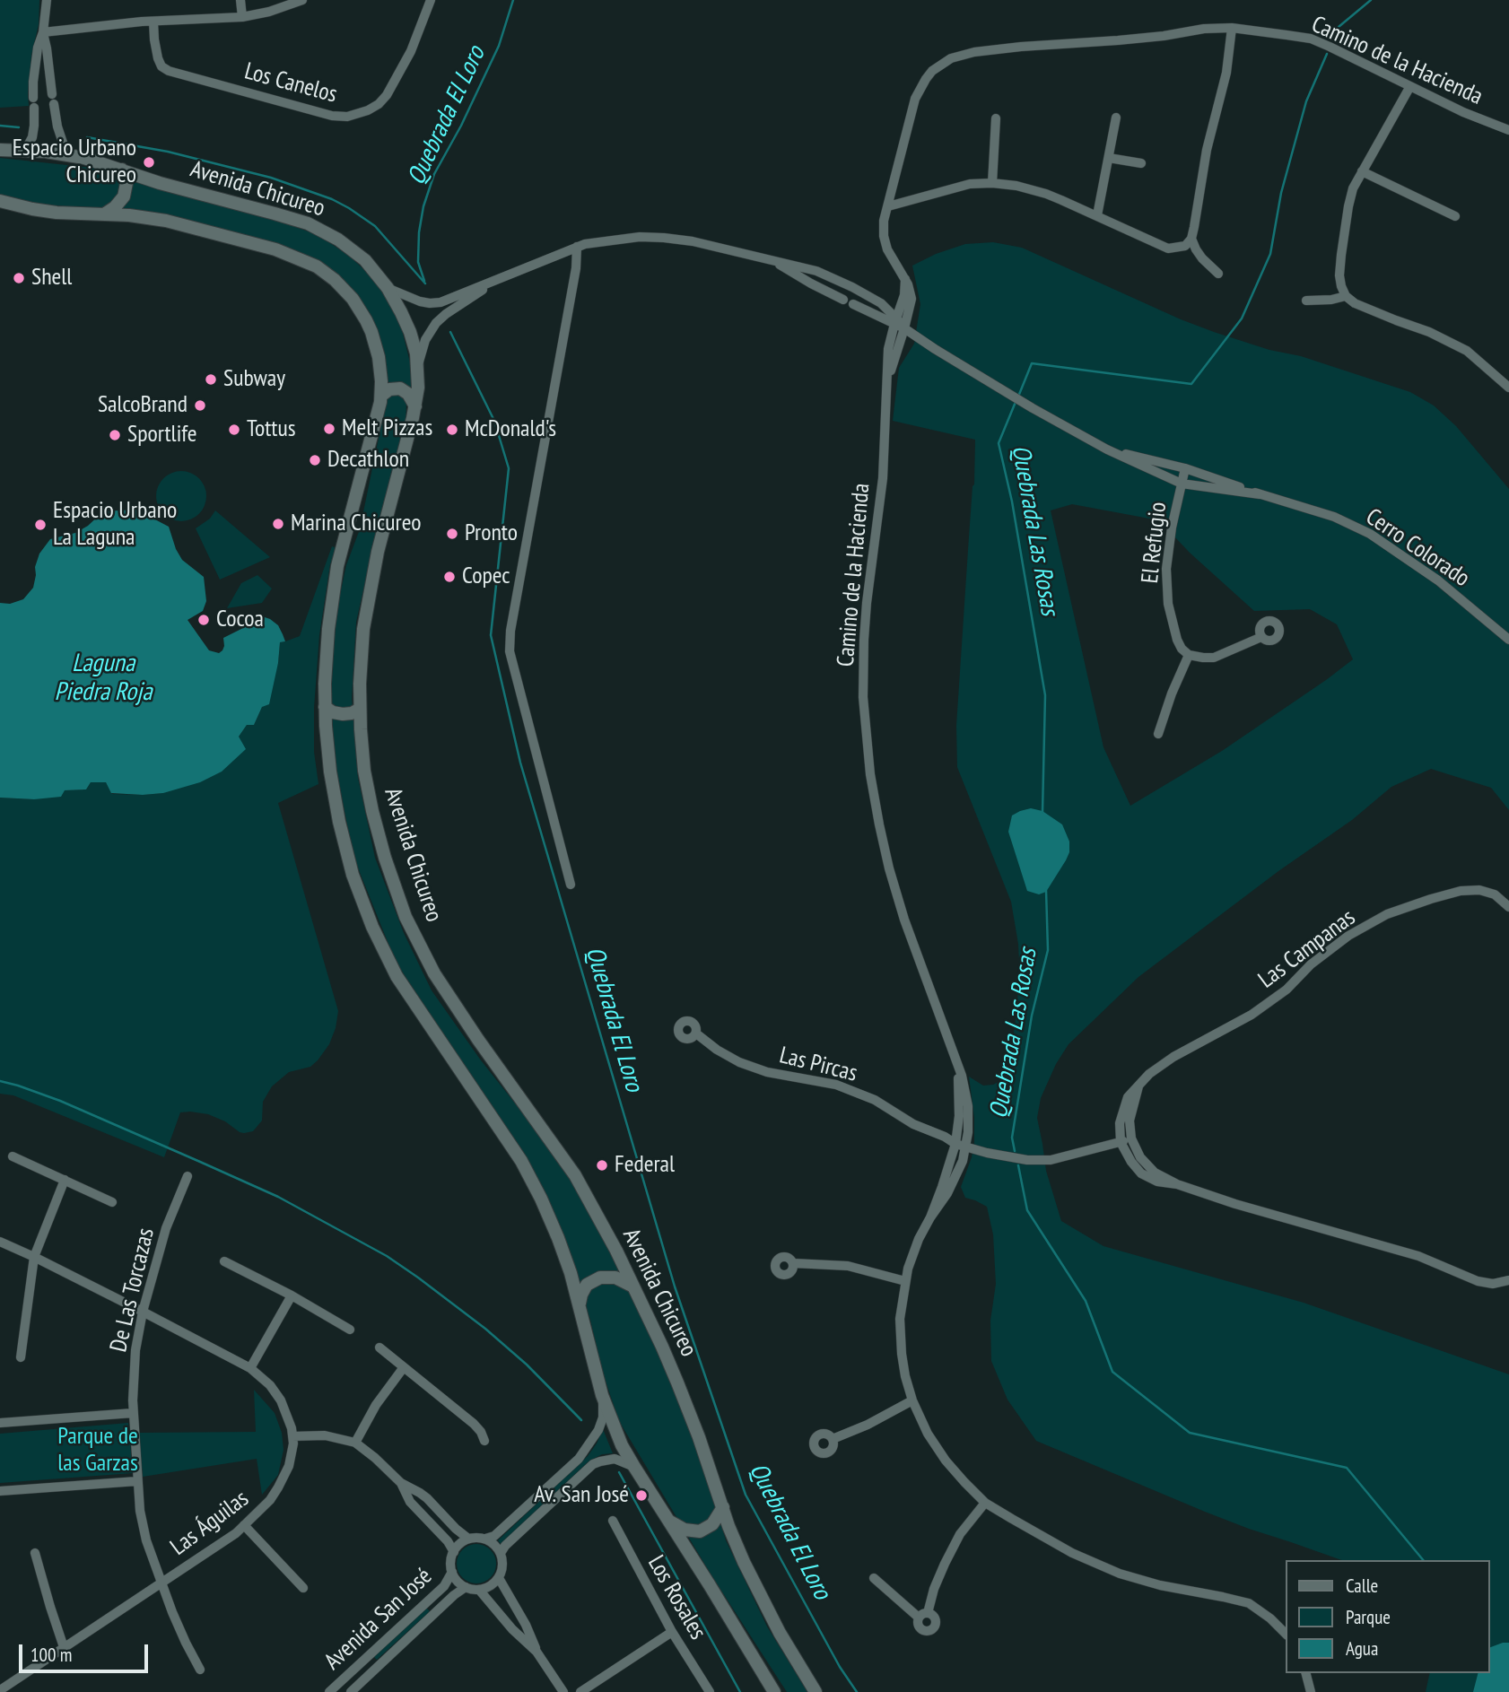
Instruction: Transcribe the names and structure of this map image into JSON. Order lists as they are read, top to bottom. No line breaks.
{"streets":{"main road":["Avenida Chicureo"],"street":["Camino de la Hacienda","Los Canelos","El Refugio","Cerro Colorado","Las Campanas","Las Pircas","De Las Torcazas","Las Águilas","Los Rosales","Avenida San José"]},"crossings":[["Camino de la Hacienda","Cerro Colorado"],["Camino de la Hacienda","Las Pircas"],["Avenida Chicureo","Cerro Colorado"],["El Refugio","Cerro Colorado"],["De Las Torcazas","Las Águilas"]],"water":["Quebrada El Loro","Quebrada Las Rosas","Laguna Piedra Roja"],"parks":["Parque de las Garzas"],"places":["Espacio Urbano Chicureo","Shell","Subway","SalcoBrand","Melt Pizzas","Tottus","McDonald's","Sportlife","Decathlon","Marina Chicureo","Espacio Urbano La Laguna","Pronto","Copec","Cocoa","Federal","Av. San José"],"legend":["Calle","Parque","Agua"],"scale_bar":"100 m"}
